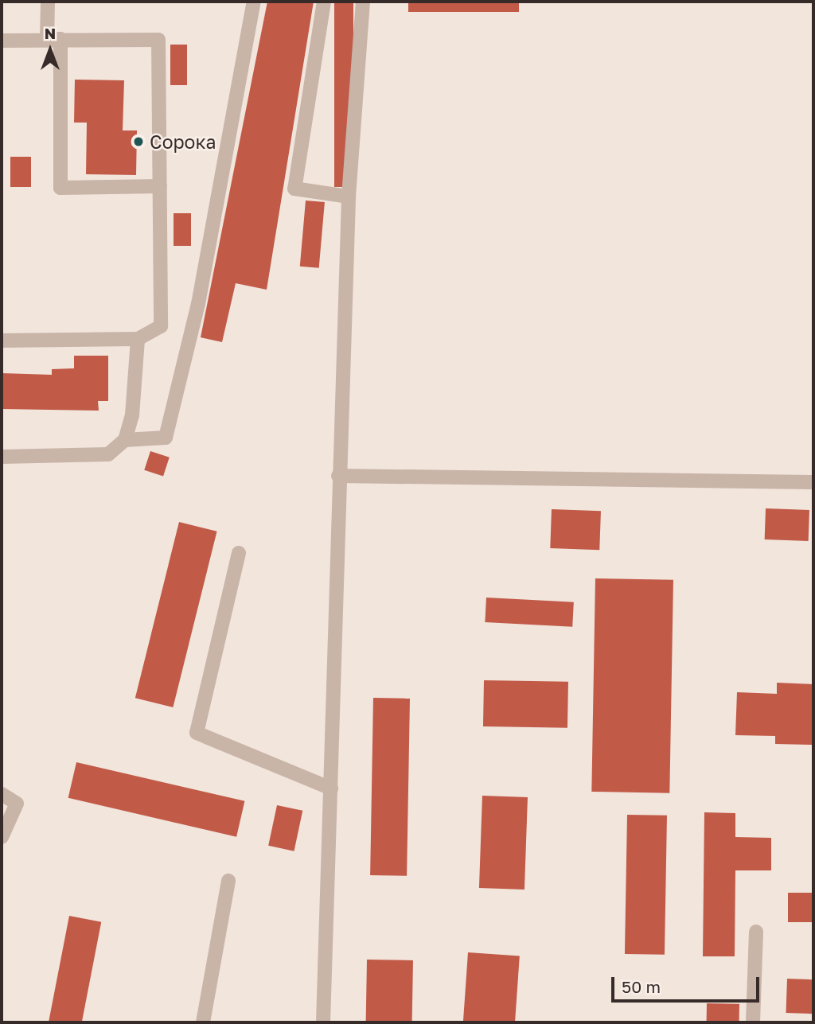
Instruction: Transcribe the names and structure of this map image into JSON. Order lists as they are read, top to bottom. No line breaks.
{"places":["Сорока"],"scale_bar":"50 m","north":"top"}
